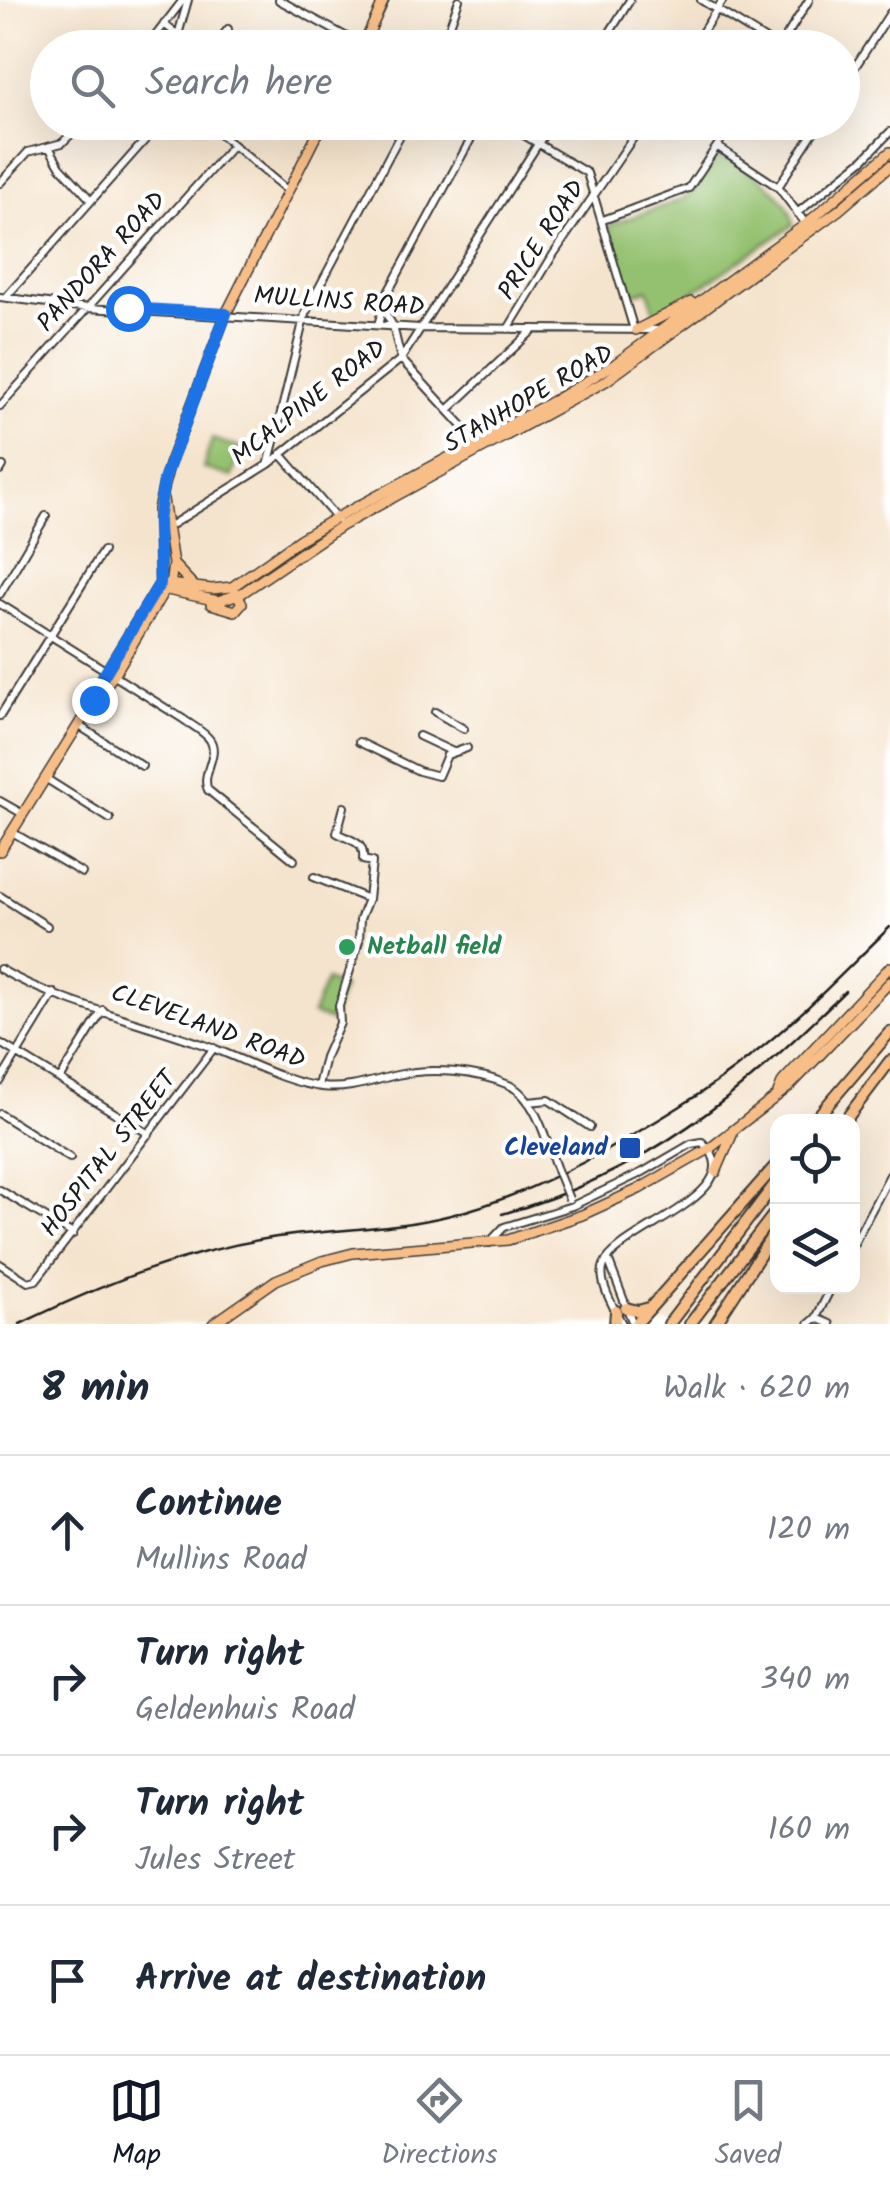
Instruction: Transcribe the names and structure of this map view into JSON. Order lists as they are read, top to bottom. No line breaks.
{"streets":{"main road":["STANHOPE ROAD"],"street":["PRICE ROAD","PANDORA ROAD","MULLINS ROAD","MCALPINE ROAD","CLEVELAND ROAD","HOSPITAL STREET"]},"crossings":[["PRICE ROAD","MULLINS ROAD"],["PANDORA ROAD","MULLINS ROAD"],["MULLINS ROAD","STANHOPE ROAD"],["MULLINS ROAD","MCALPINE ROAD"],["CLEVELAND ROAD","HOSPITAL STREET"]],"places":{"other":["Netball field"],"transit":["Cleveland"]},"page":{"search":"Search here","heading":["8 min","Walk · 620 m"],"list":[["Continue","Mullins Road","120 m"],["Turn right","Geldenhuis Road","340 m"],["Turn right","Jules Street","160 m"],"Arrive at destination"],"nav":["Map","Directions","Saved"]}}
